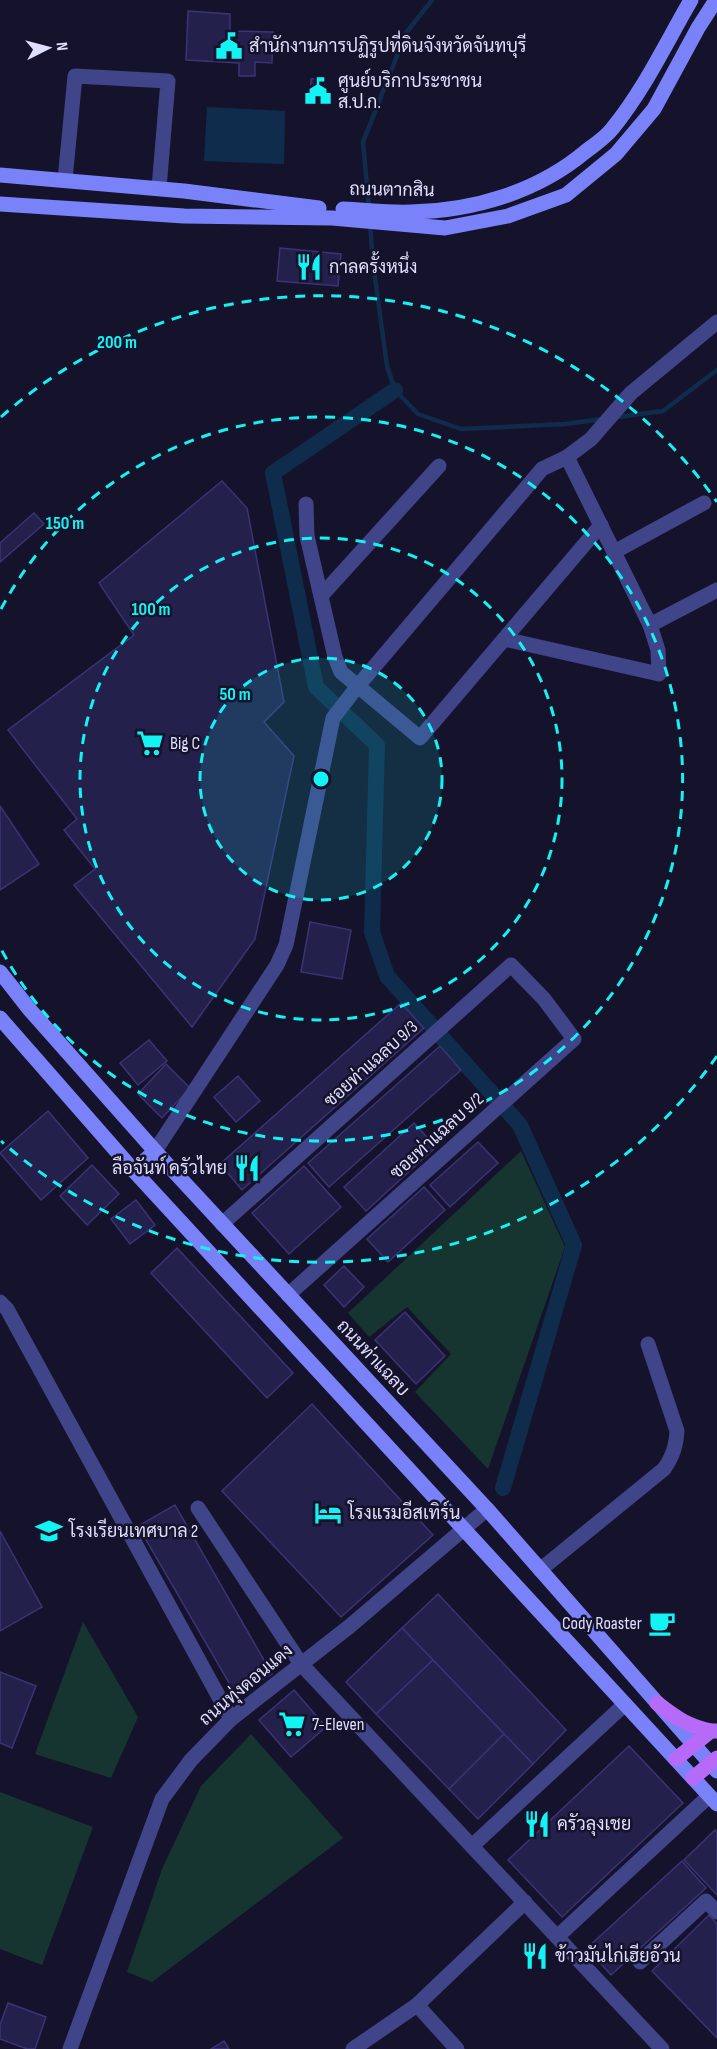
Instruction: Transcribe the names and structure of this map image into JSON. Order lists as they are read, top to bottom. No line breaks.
{"streets":{"main road":["ถนนตากสิน","ถนนท่าแฉลบ"],"street":["ซอยท่าแฉลบ 9/3","ซอยท่าแฉลบ 9/2","ถนนทุ่งดอนแดง"]},"crossings":[["ซอยท่าแฉลบ 9/3","ซอยท่าแฉลบ 9/2"],["ซอยท่าแฉลบ 9/3","ถนนท่าแฉลบ"],["ซอยท่าแฉลบ 9/2","ถนนท่าแฉลบ"],["ถนนท่าแฉลบ","ถนนทุ่งดอนแดง"]],"places":{"public building":["สำนักงานการปฏิรูปที่ดินจังหวัดจันทบุรี","ศูนย์บริกาประชาชน ส.ป.ก."],"restaurant":["กาลครั้งหนึ่ง","ลือจันท์ ครัวไทย","ครัวลุงเชย","ข้าวมันไก่เฮียอ้วน"],"supermarket":["Big C","7-Eleven"],"hotel":["โรงแรมอีสเทิร์น"],"school or university":["โรงเรียนเทศบาล 2"],"cafe":["Cody Roaster"]},"north":"right","rings":["200 m","150 m","100 m","50 m"]}
